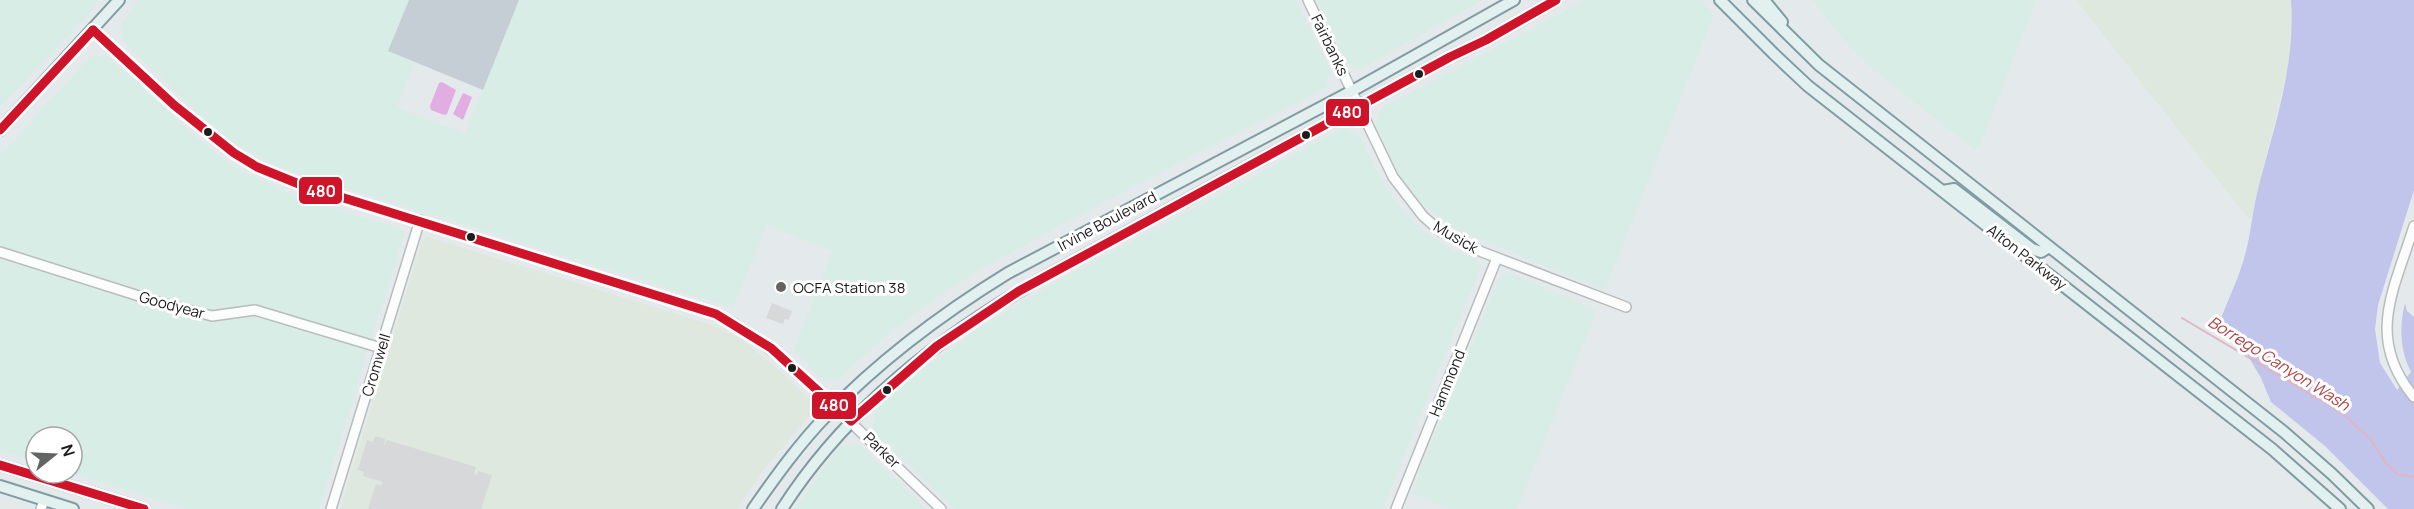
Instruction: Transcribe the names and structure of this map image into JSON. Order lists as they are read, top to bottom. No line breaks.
{"streets":{"main road":["Irvine Boulevard","Alton Parkway"],"street":["Fairbanks","Musick","Goodyear","Cromwell","Hammond","Parker"]},"crossings":[["Fairbanks","Irvine Boulevard"],["Fairbanks","Musick"],["Irvine Boulevard","Musick"],["Irvine Boulevard","Parker"],["Musick","Hammond"],["Goodyear","Cromwell"],["Cromwell","Parker"]],"water":["Borrego Canyon Wash"],"places":["OCFA Station 38"],"lines":["transit line 480"],"north":"right"}
